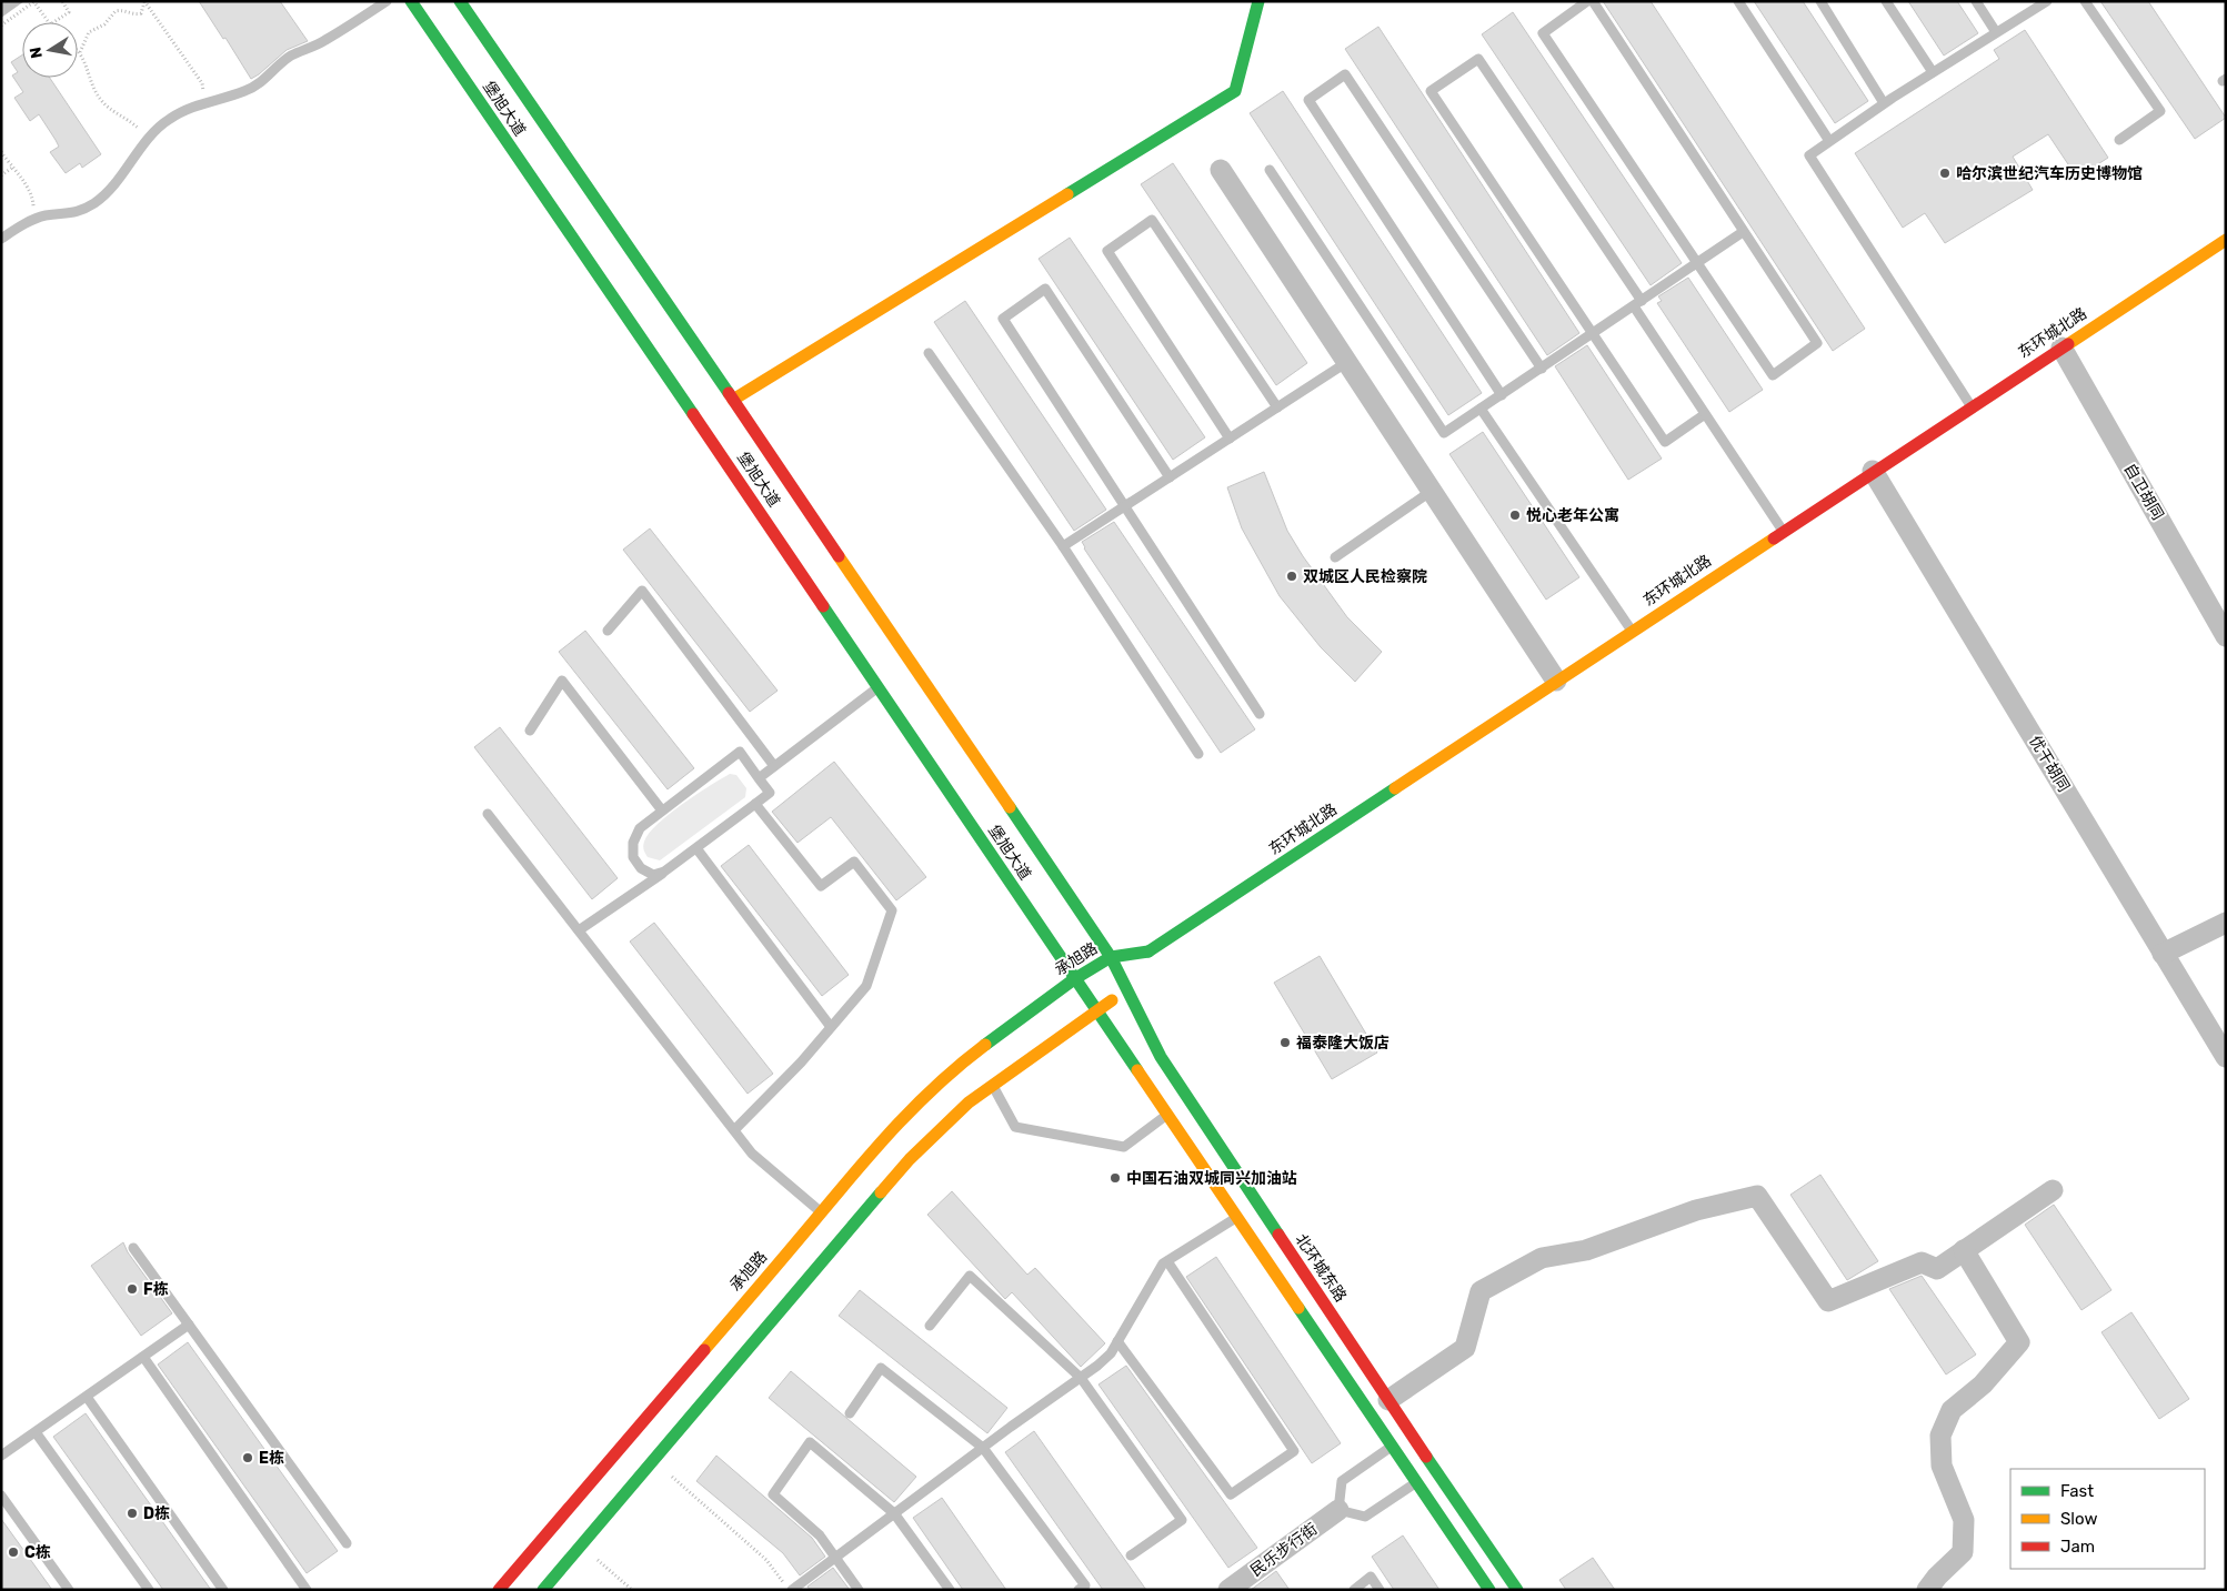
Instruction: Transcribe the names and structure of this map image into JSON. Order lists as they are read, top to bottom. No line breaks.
{"streets":{"main road":["堡旭大道","东环城北路","承旭路","北环城东路"],"street":["自卫胡同","优干胡同","民乐步行街"]},"crossings":[["堡旭大道","承旭路"],["堡旭大道","北环城东路"],["东环城北路","自卫胡同"],["东环城北路","优干胡同"],["东环城北路","承旭路"],["承旭路","北环城东路"]],"places":["哈尔滨世纪汽车历史博物馆","悦心老年公寓","双城区人民检察院","福泰隆大饭店","中国石油双城同兴加油站","F栋","E栋","D栋","C栋"],"legend":["Fast","Slow","Jam"],"north":"left"}
